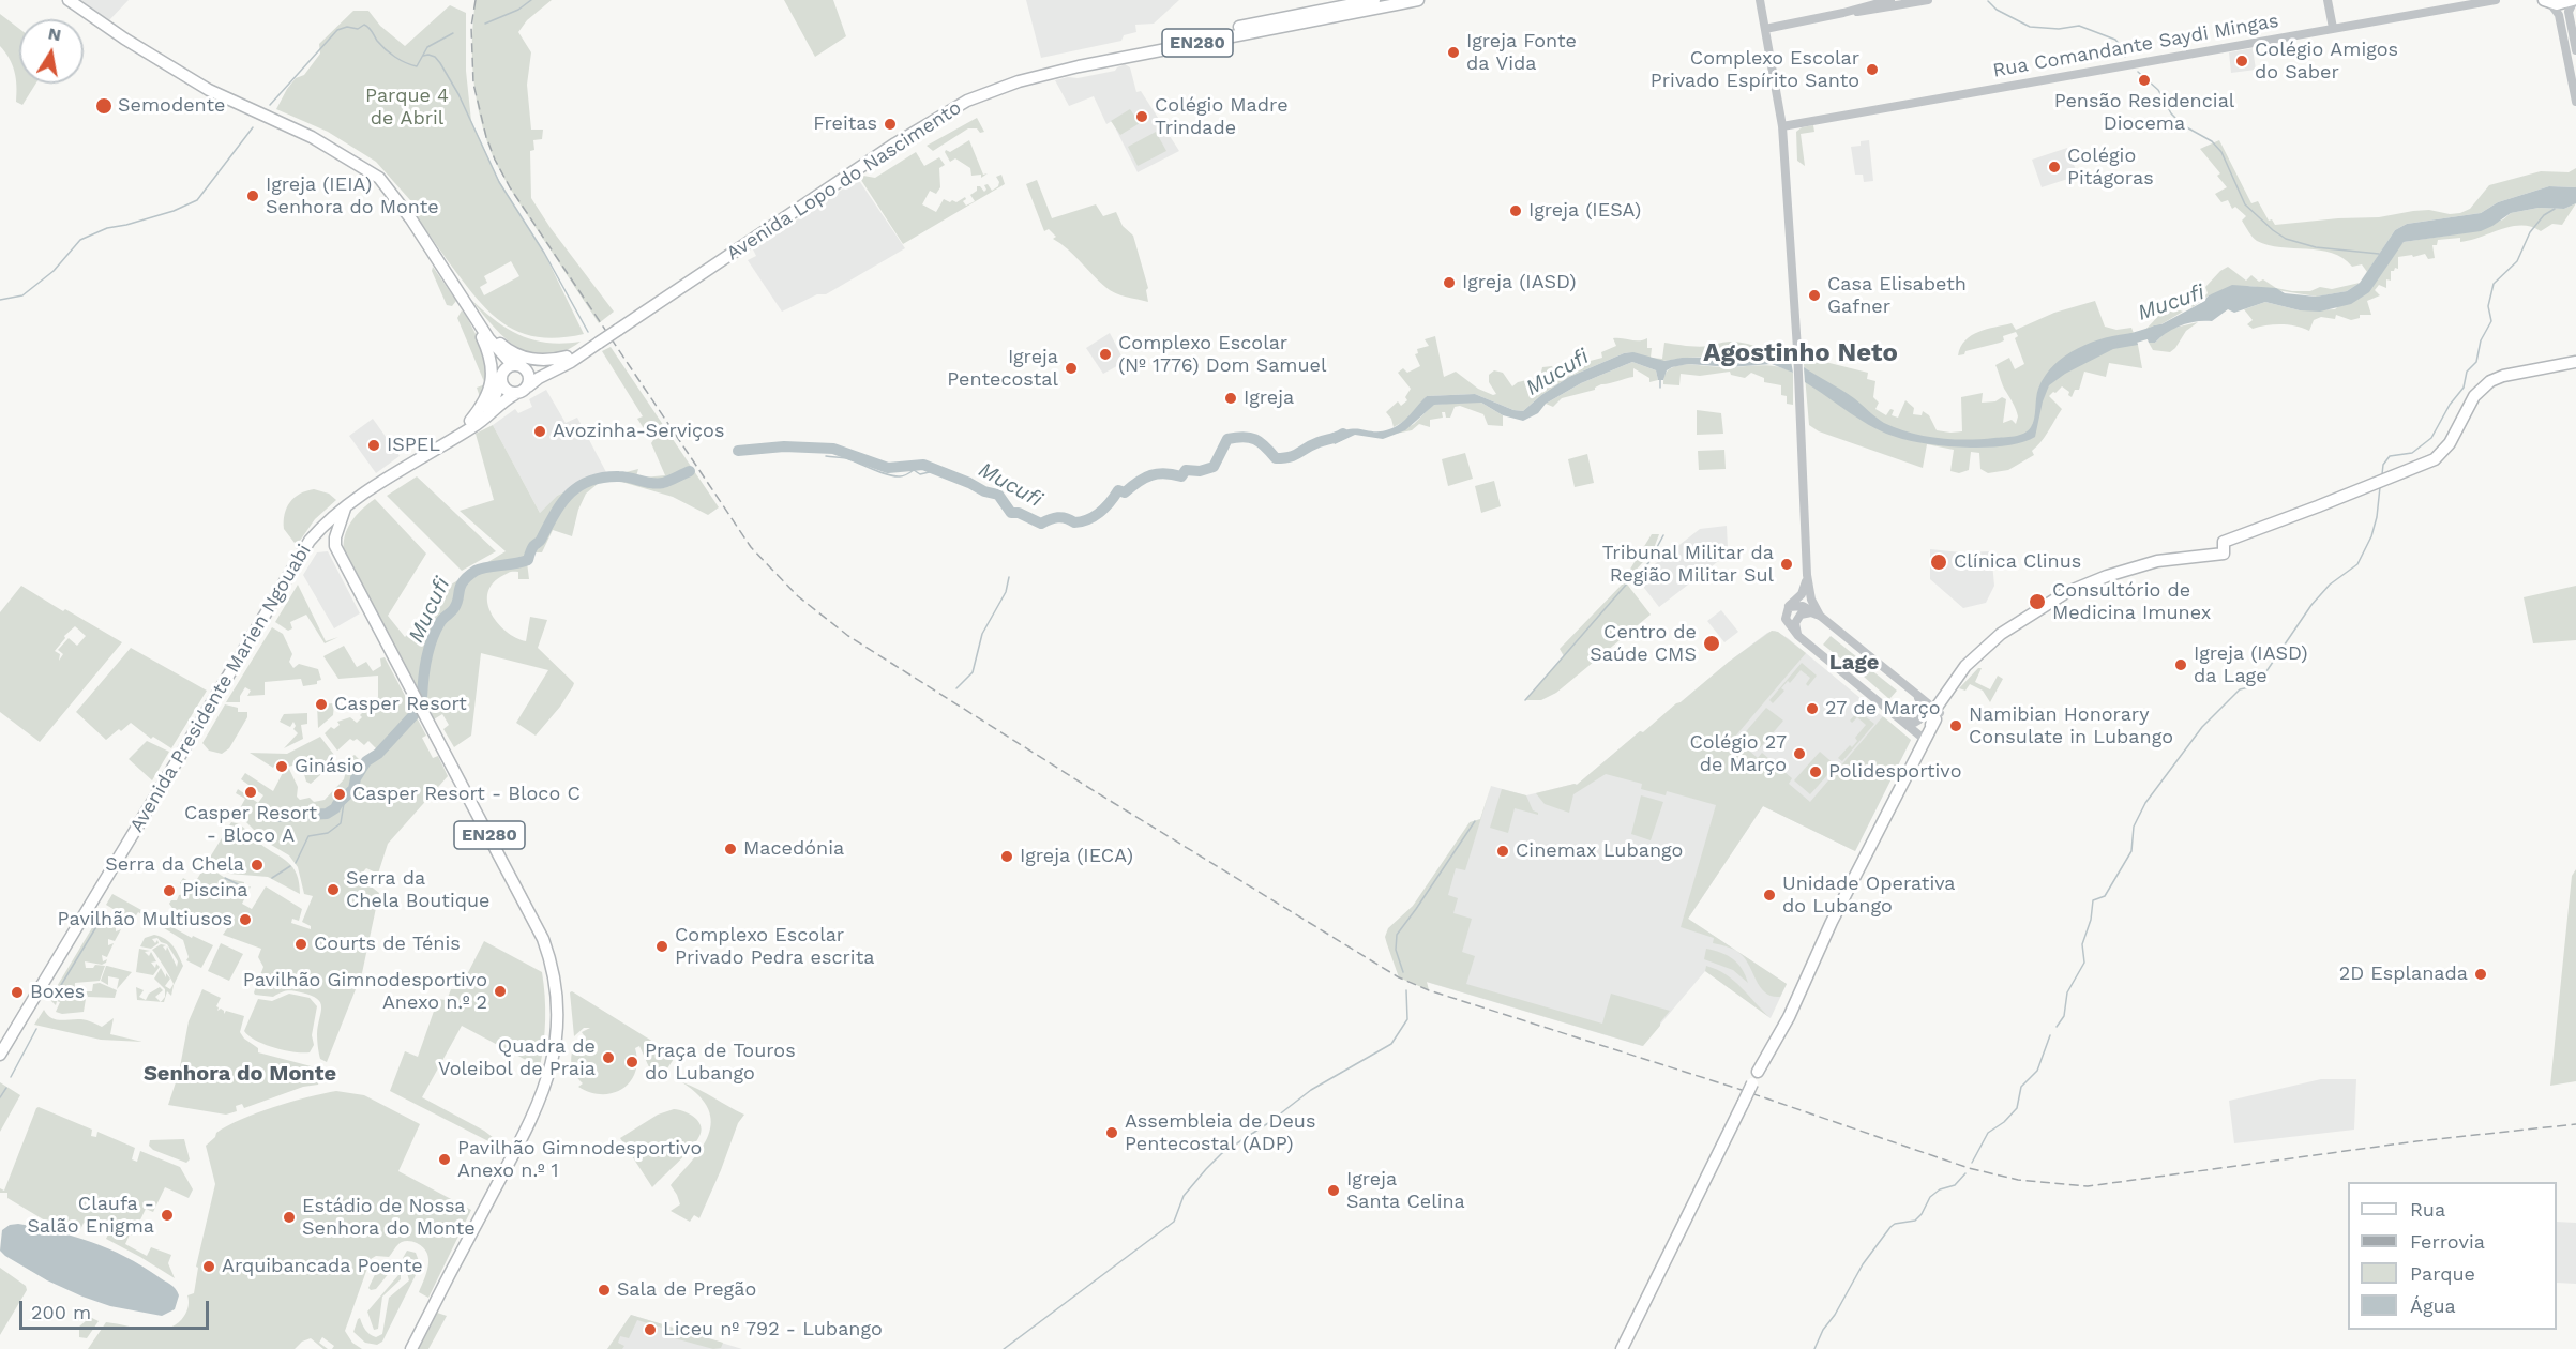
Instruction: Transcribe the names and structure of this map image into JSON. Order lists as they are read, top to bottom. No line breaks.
{"streets":{"main road":["EN280","Avenida Lopo do Nascimento","Avenida Presidente Marien Ngouabi"],"street":["Rua Comandante Saydi Mingas"]},"crossings":[["EN280","Avenida Presidente Marien Ngouabi"],["Avenida Lopo do Nascimento","Avenida Presidente Marien Ngouabi"]],"districts":["Agostinho Neto","Lage","Senhora do Monte"],"water":["Mucufi"],"parks":["Parque 4 de Abril"],"places":["Igreja Fonte da Vida","Colégio Amigos do Saber","Complexo Escolar Privado Espírito Santo","Pensão Residencial Diocema","Semodente","Colégio Madre Trindade","Freitas","Colégio Pitágoras","Igreja (IEIA) Senhora do Monte","Igreja (IESA)","Igreja (IASD)","Casa Elisabeth Gafner","Complexo Escolar (Nº 1776) Dom Samuel","Igreja Pentecostal","Igreja","Avozinha-Serviços","ISPEL","Clínica Clinus","Tribunal Militar da Região Militar Sul","Consultório de Medicina Imunex","Centro de Saúde CMS","Igreja (IASD) da Lage","Casper Resort","27 de Março","Namibian Honorary Consulate in Lubango","Colégio 27 de Março","Ginásio","Polidesportivo","Casper Resort - Bloco A","Casper Resort - Bloco C","Macedónia","Cinemax Lubango","Igreja (IECA)","Serra da Chela","Serra da Chela Boutique","Piscina","Unidade Operativa do Lubango","Pavilhão Multiusos","Courts de Ténis","Complexo Escolar Privado Pedra escrita","2D Esplanada","Pavilhão Gimnodesportivo Anexo n.º 2","Boxes","Quadra de Voleibol de Praia","Praça de Touros do Lubango","Assembleia de Deus Pentecostal (ADP)","Pavilhão Gimnodesportivo Anexo n.º 1","Igreja Santa Celina","Claufa - Salão Enigma","Estádio de Nossa Senhora do Monte","Arquibancada Poente","Sala de Pregão","Liceu nº 792 - Lubango"],"legend":["Rua","Ferrovia","Parque","Água"],"scale_bar":"200 m","north":"top"}
